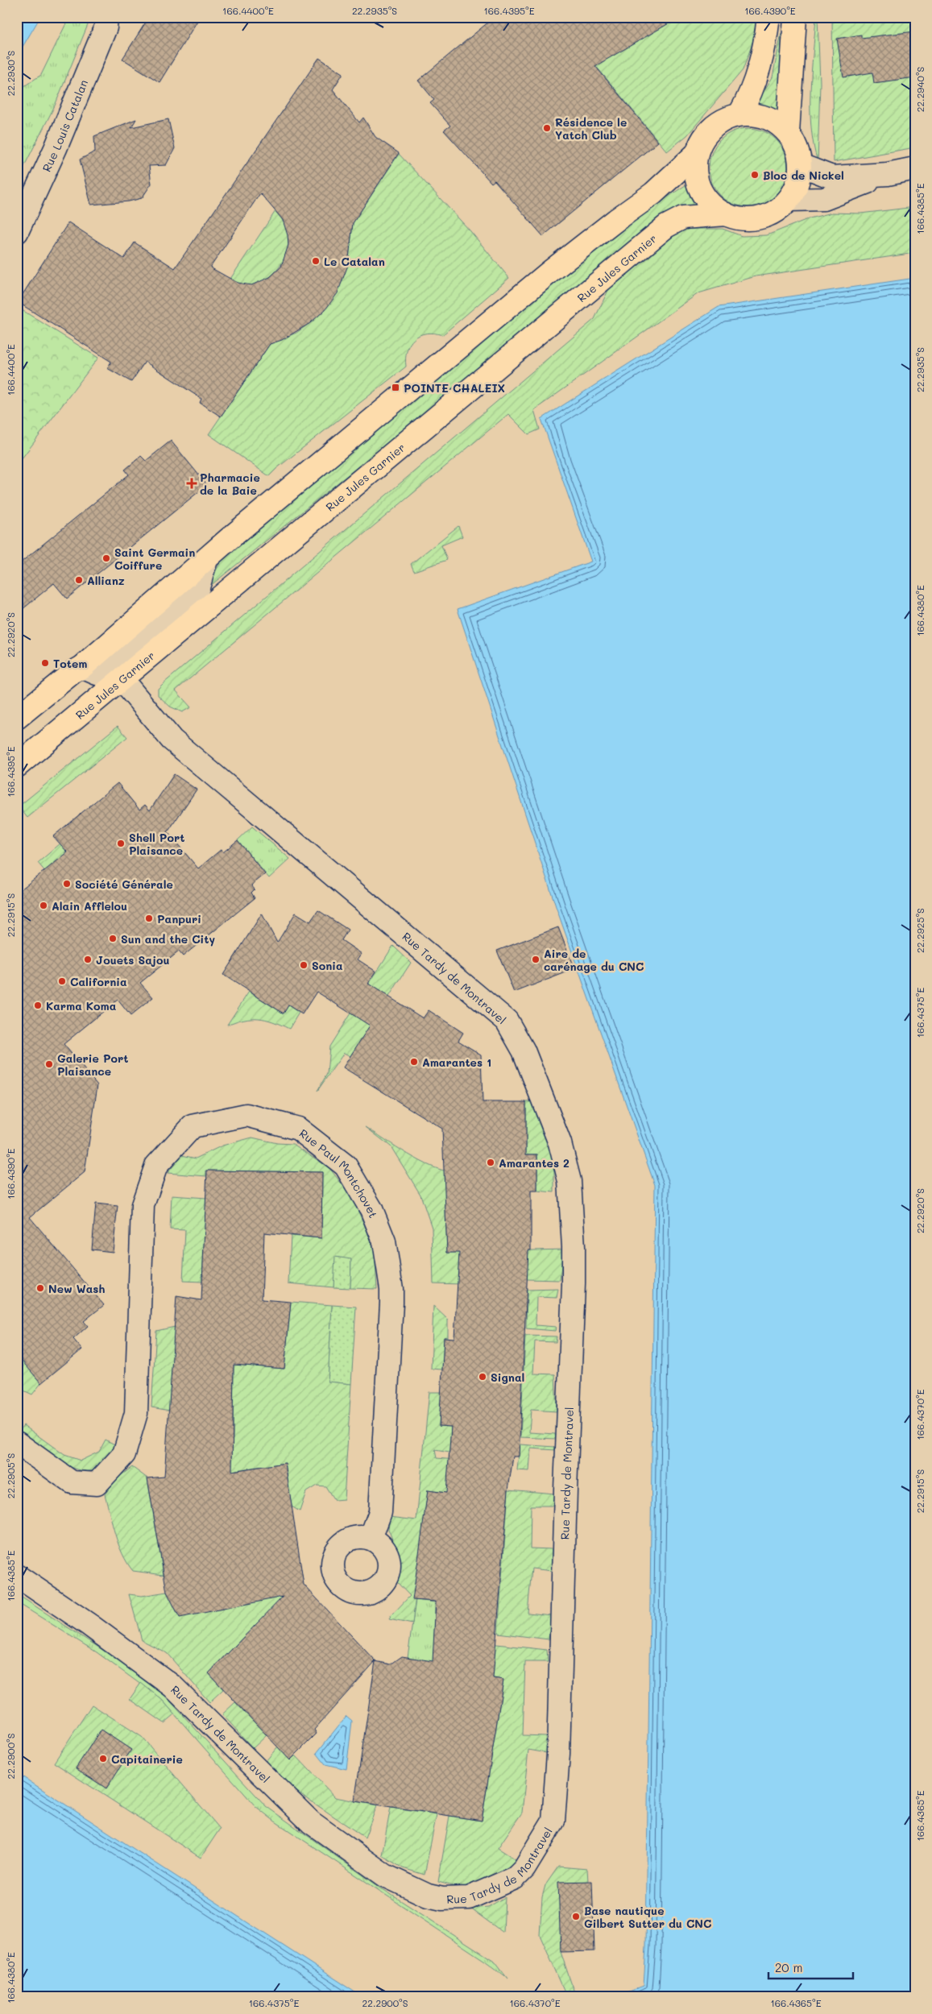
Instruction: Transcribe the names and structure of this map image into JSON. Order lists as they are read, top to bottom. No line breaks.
{"streets":{"main road":["Rue Jules Garnier"],"street":["Rue Louis Catalan","Rue Tardy de Montravel","Rue Paul Montchovet"]},"crossings":[["Rue Jules Garnier","Rue Tardy de Montravel"]],"places":{"other":["Résidence le Yatch Club","Bloc de Nickel","Le Catalan","Saint Germain Coiffure","Allianz","Totem","Shell Port Plaisance","Société Générale","Alain Afflelou","Panpuri","Sun and the City","Jouets Sajou","Aire de carénage du CNC","Sonia","California","Karma Koma","Amarantes 1","Galerie Port Plaisance","Amarantes 2","New Wash","Signal","Capitainerie","Base nautique Gilbert Sutter du CNC"],"transit":["POINTE CHALEIX"],"health":["Pharmacie de la Baie"]},"scale_bar":"20 m","coordinates":["166.4400°E","22.2935°S","166.4395°E","166.4390°E","22.2930°S","22.2940°S","166.4385°E","166.4380°E","22.2920°S","22.2915°S","22.2925°S","166.4375°E","166.4370°E","22.2905°S","22.2900°S","166.4365°E"]}
